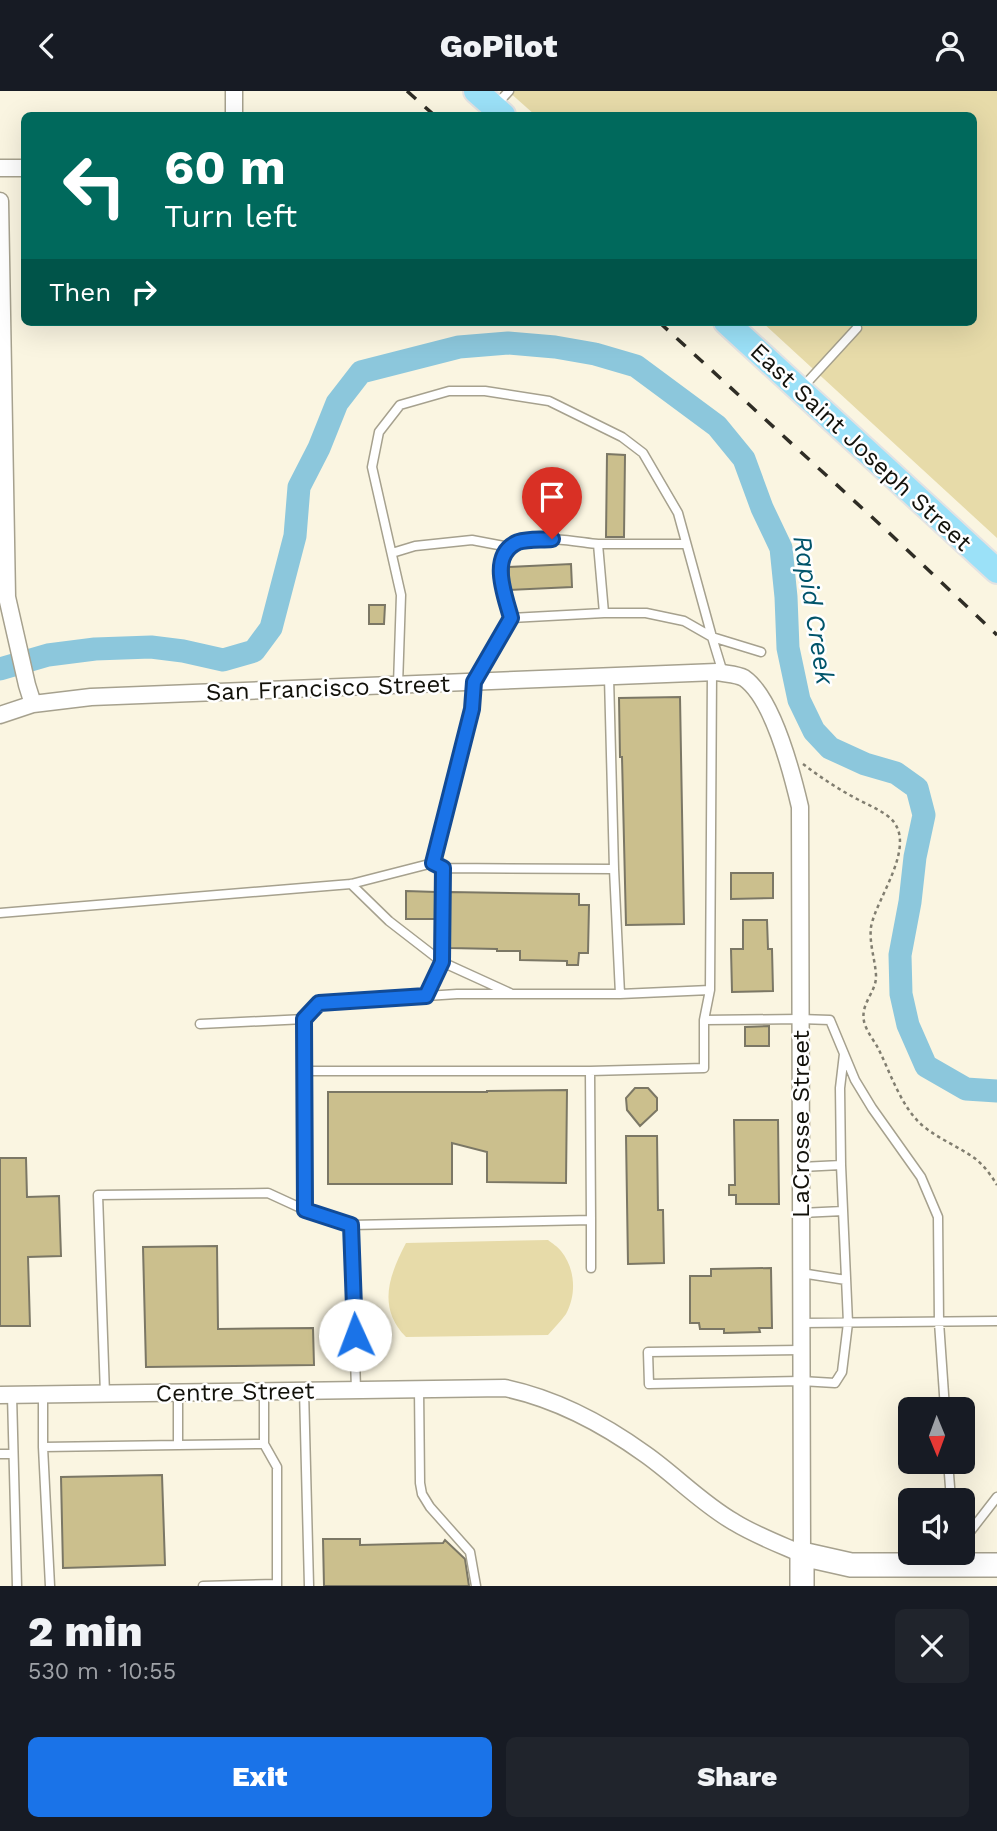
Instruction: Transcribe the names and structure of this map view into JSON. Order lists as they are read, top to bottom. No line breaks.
{"streets":{"main road":["East Saint Joseph Street"],"street":["San Francisco Street","LaCrosse Street","Centre Street"]},"crossings":[["San Francisco Street","LaCrosse Street"],["LaCrosse Street","Centre Street"]],"water":["Rapid Creek"],"north":"bottom","page":{"header":"GoPilot","turn":["60 m","Turn left"],"then":"Then","heading":["2 min","530 m · 10:55"],"buttons":["Exit","Share"]}}
